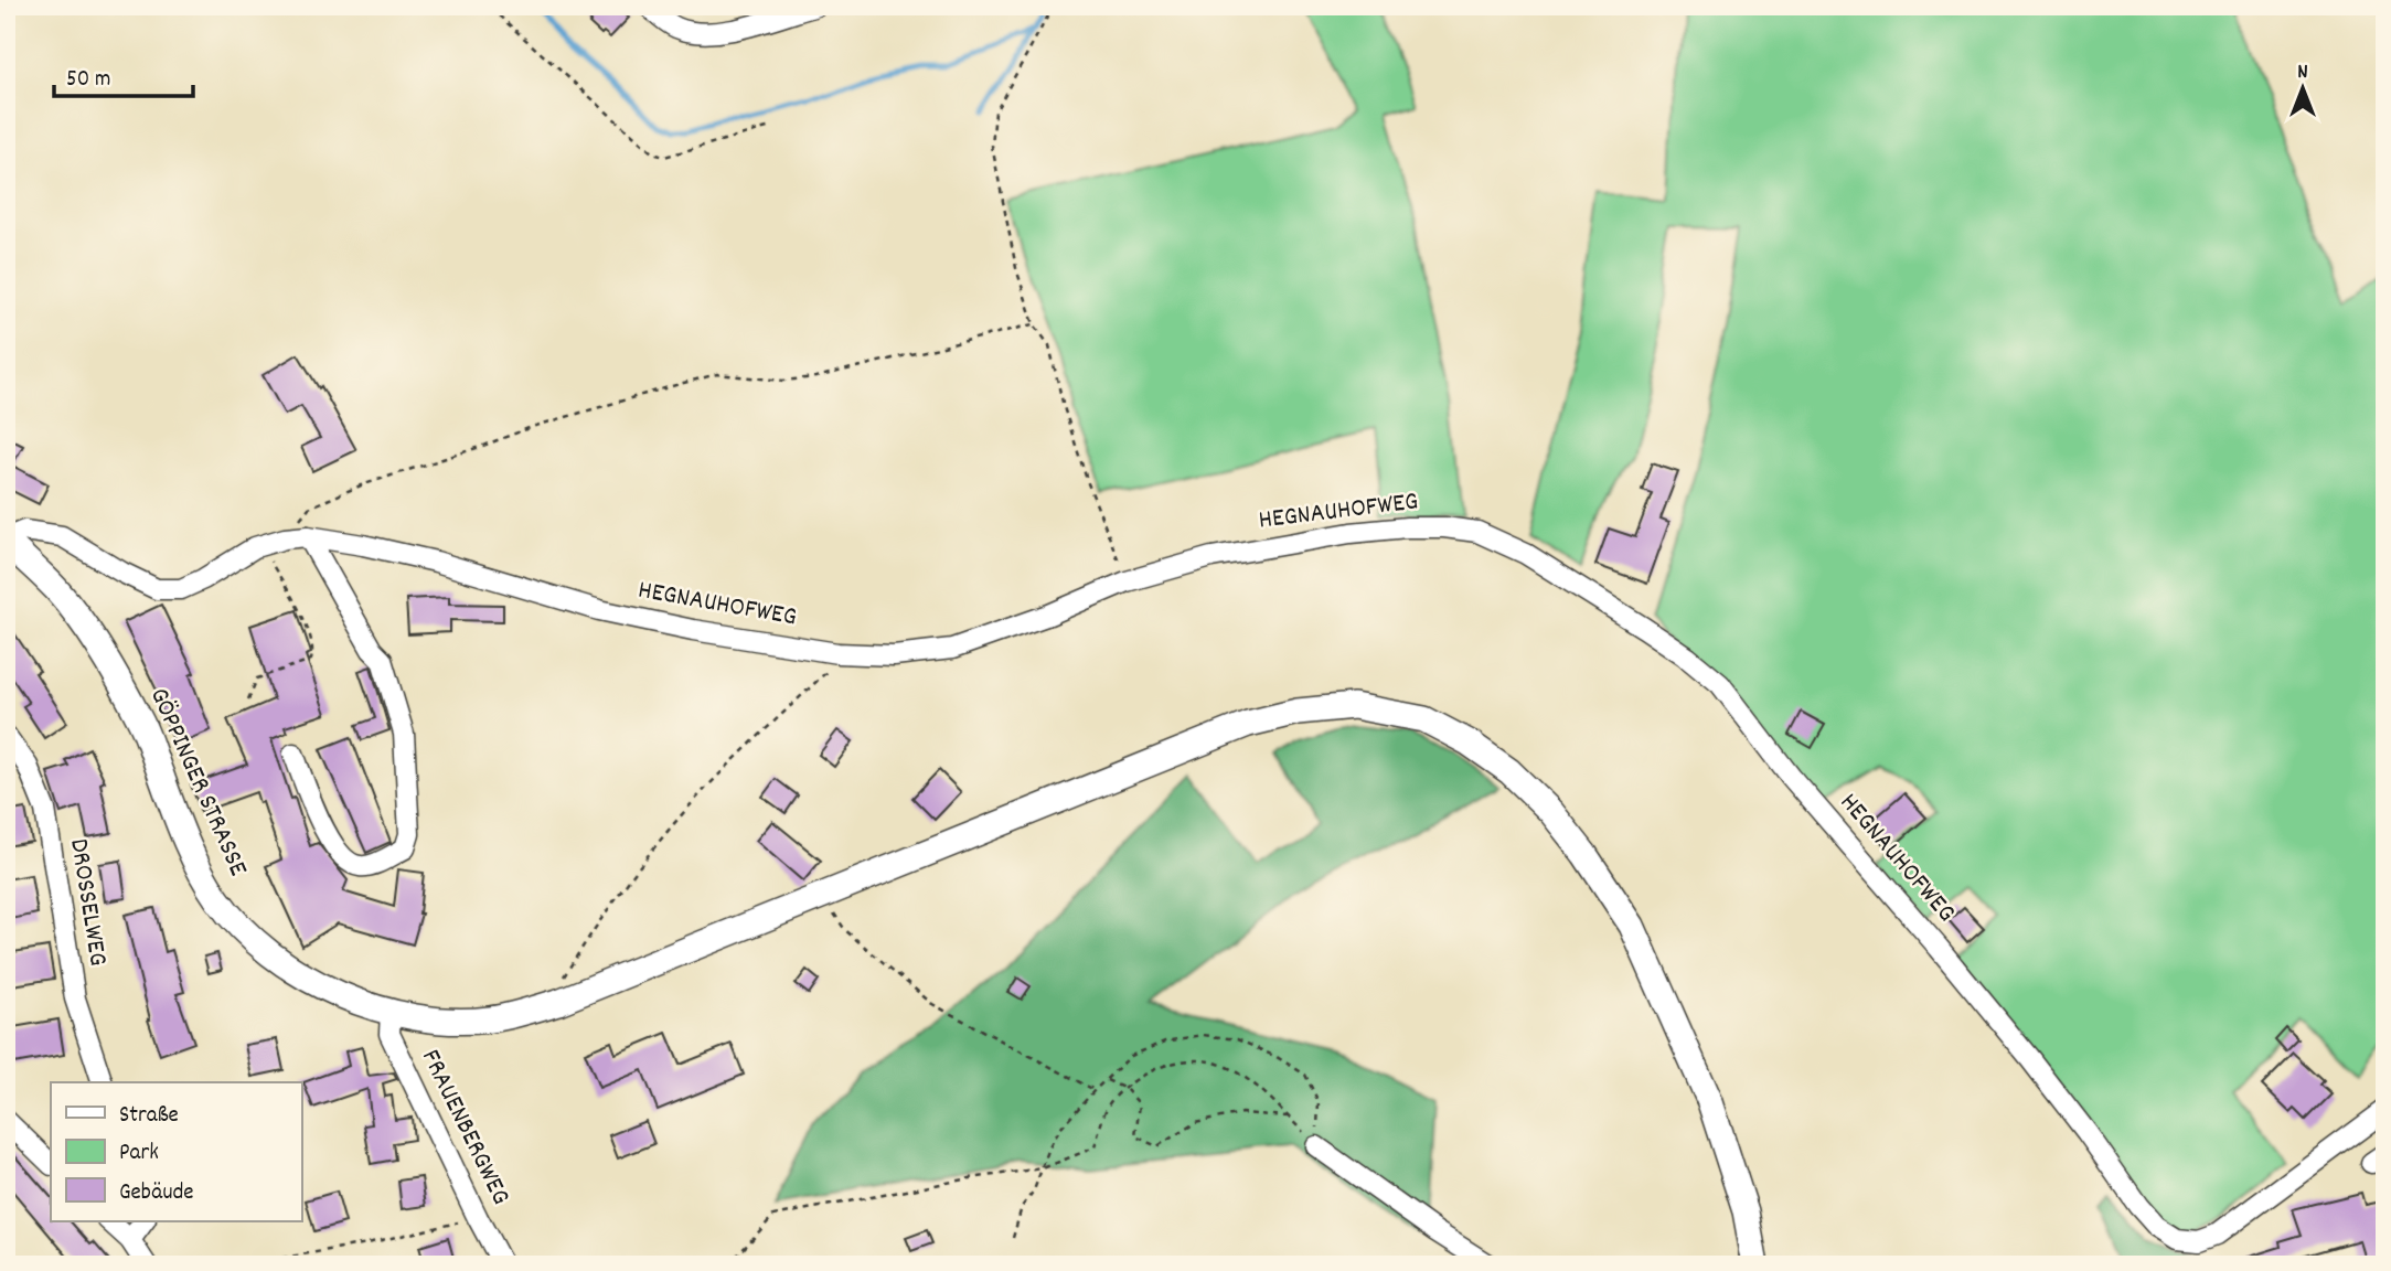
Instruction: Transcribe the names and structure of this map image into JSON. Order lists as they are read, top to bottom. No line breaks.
{"streets":{"main road":["GÖPPINGER STRASSE"],"street":["HEGNAUHOFWEG","DROSSELWEG","FRAUENBERGWEG"]},"crossings":[["HEGNAUHOFWEG","GÖPPINGER STRASSE"],["GÖPPINGER STRASSE","FRAUENBERGWEG"]],"legend":["Straße","Park","Gebäude"],"scale_bar":"50 m","north":"top"}
